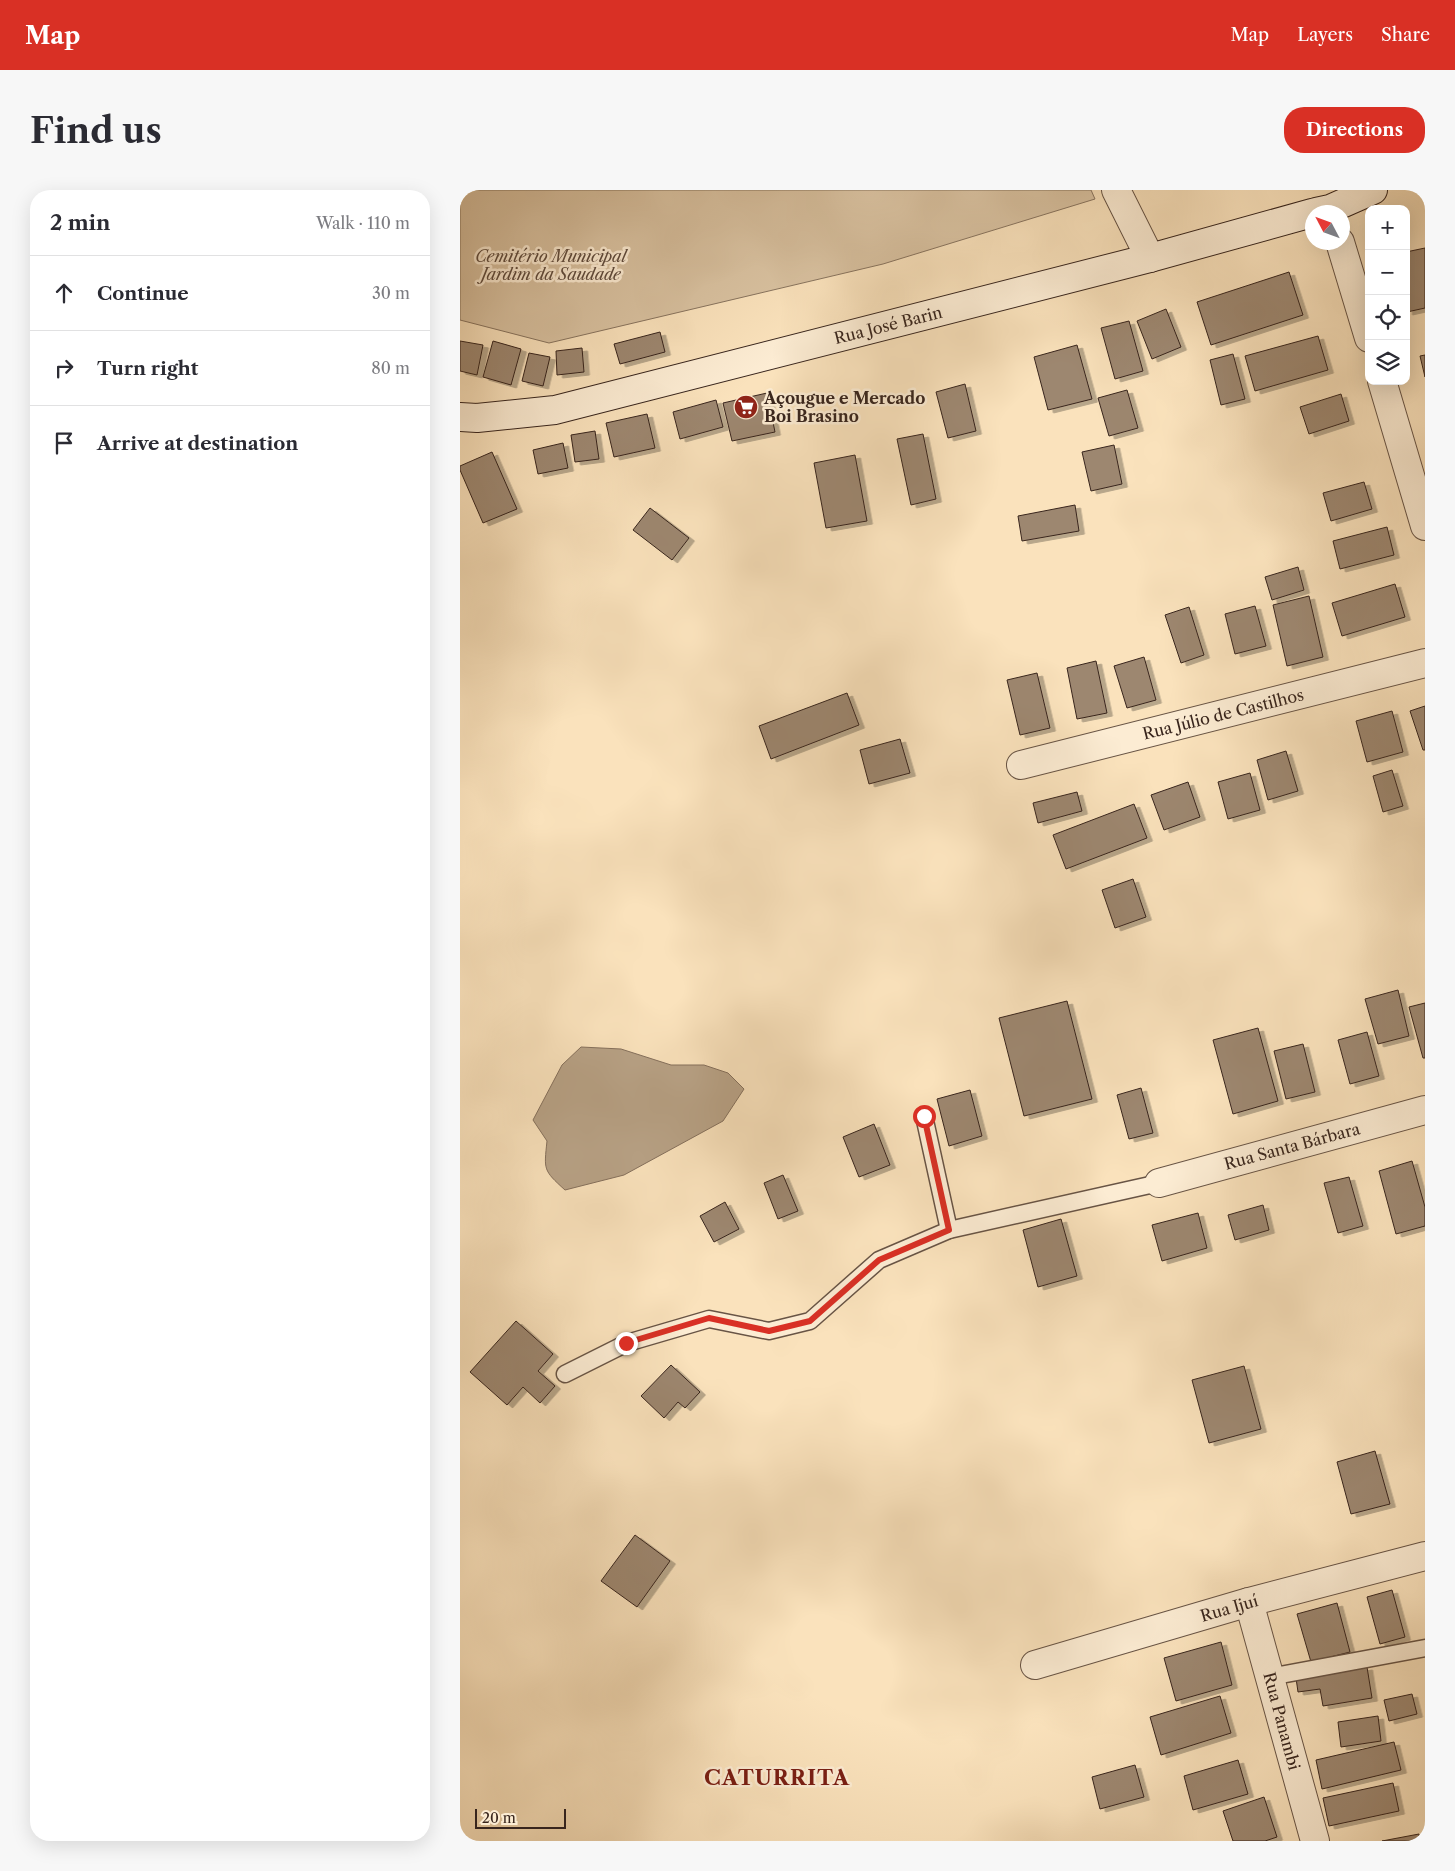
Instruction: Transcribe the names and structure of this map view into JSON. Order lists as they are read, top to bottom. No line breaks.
{"streets":{"street":["Rua José Barin","Rua Júlio de Castilhos","Rua Santa Bárbara","Rua Ijuí","Rua Panambi"]},"crossings":[["Rua Ijuí","Rua Panambi"]],"districts":["CATURRITA"],"parks":["Cemitério Municipal Jardim da Saudade"],"places":{"supermarket":["Açougue e Mercado Boi Brasino"]},"scale_bar":"20 m","north":"top left","page":{"header":"Map","nav":["Map","Layers","Share"],"buttons":"Directions","title":"Find us","heading":["2 min","Walk · 110 m"],"map_buttons":["+","−"],"list":[["Continue","30 m"],["Turn right","80 m"],"Arrive at destination"],"scale":"20 m"}}
